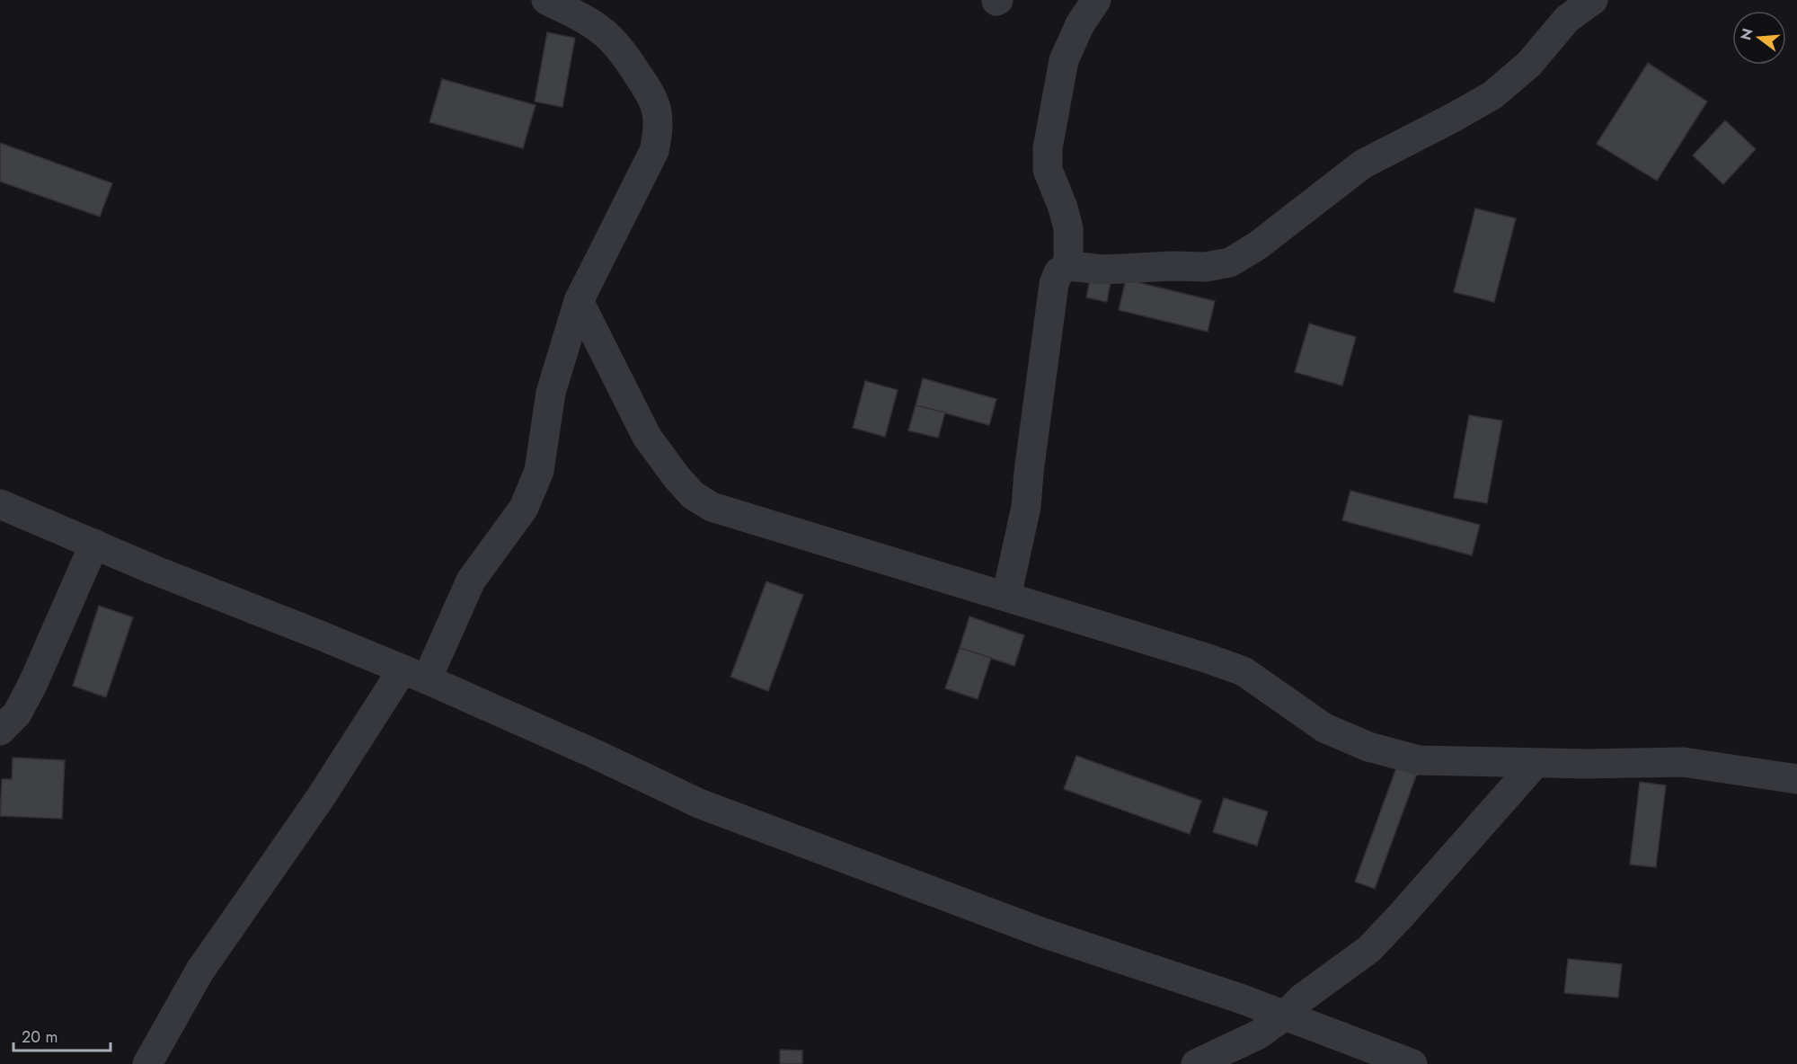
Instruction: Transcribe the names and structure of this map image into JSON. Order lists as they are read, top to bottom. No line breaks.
{"scale_bar":"20 m","north":"left"}
